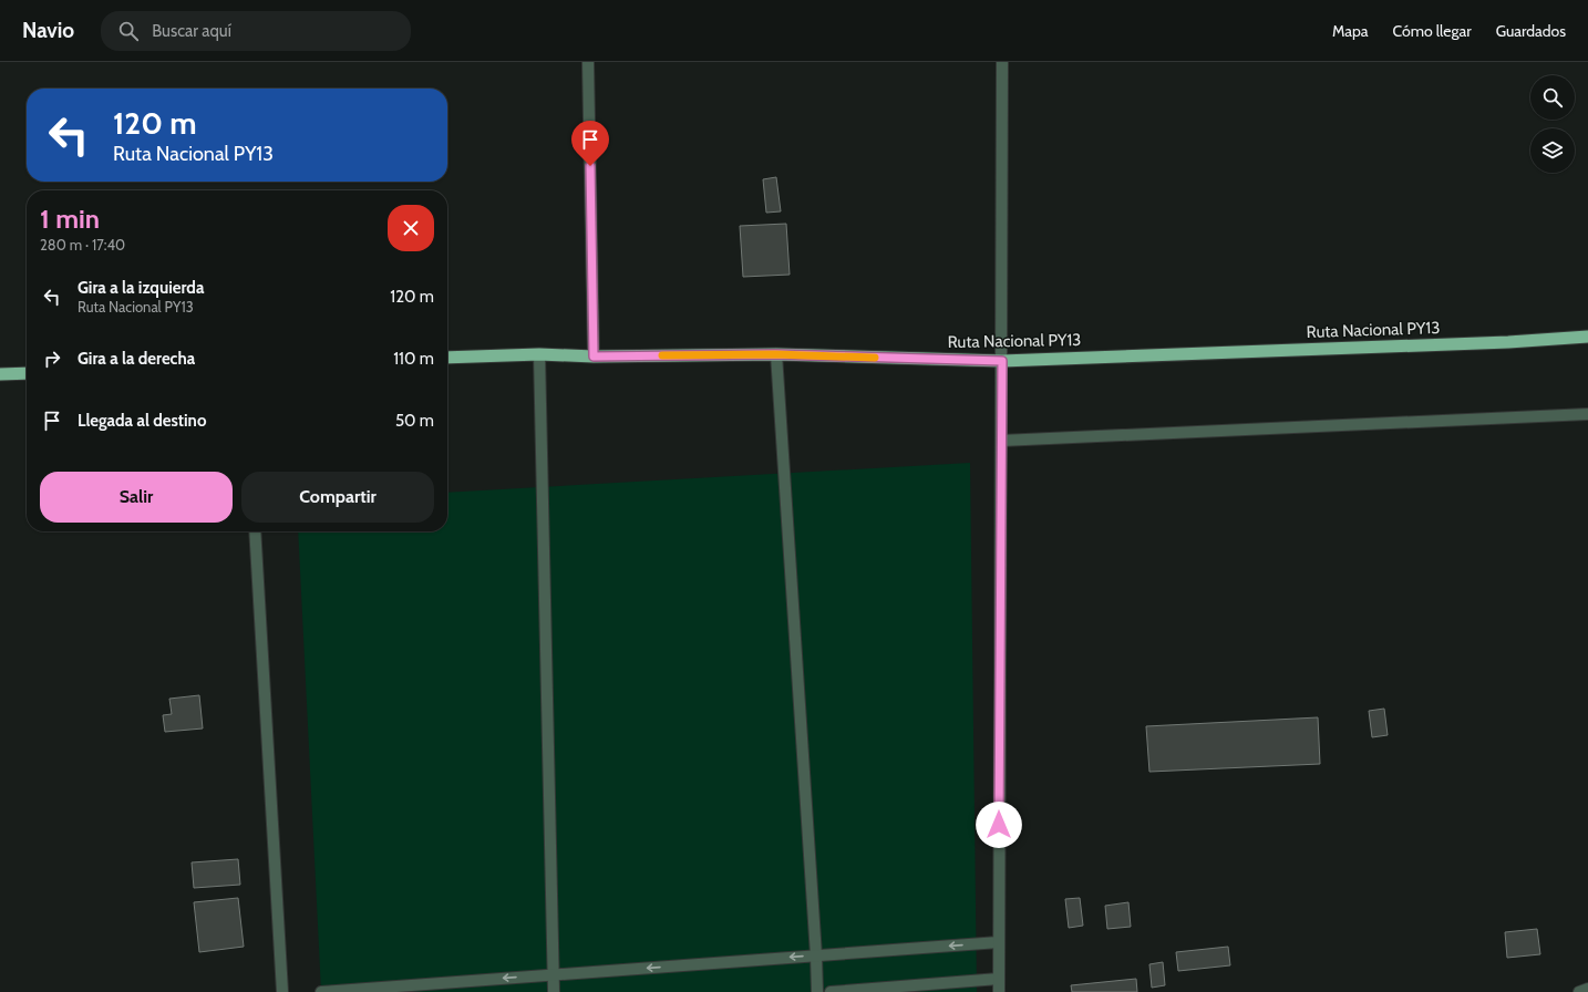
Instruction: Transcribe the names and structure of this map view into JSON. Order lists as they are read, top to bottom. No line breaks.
{"streets":{"highway":["Ruta Nacional PY13"]},"page":{"header":"Navio","search":"Buscar aquí","nav":["Mapa","Cómo llegar","Guardados"],"turn":["120 m","Ruta Nacional PY13"],"heading":["1 min","280 m · 17:40"],"list":[{"name":"Gira a la izquierda","note":"Ruta Nacional PY13","value":"120 m"},{"name":"Gira a la derecha","value":"110 m"},{"name":"Llegada al destino","value":"50 m"}],"buttons":["Salir","Compartir"]}}
